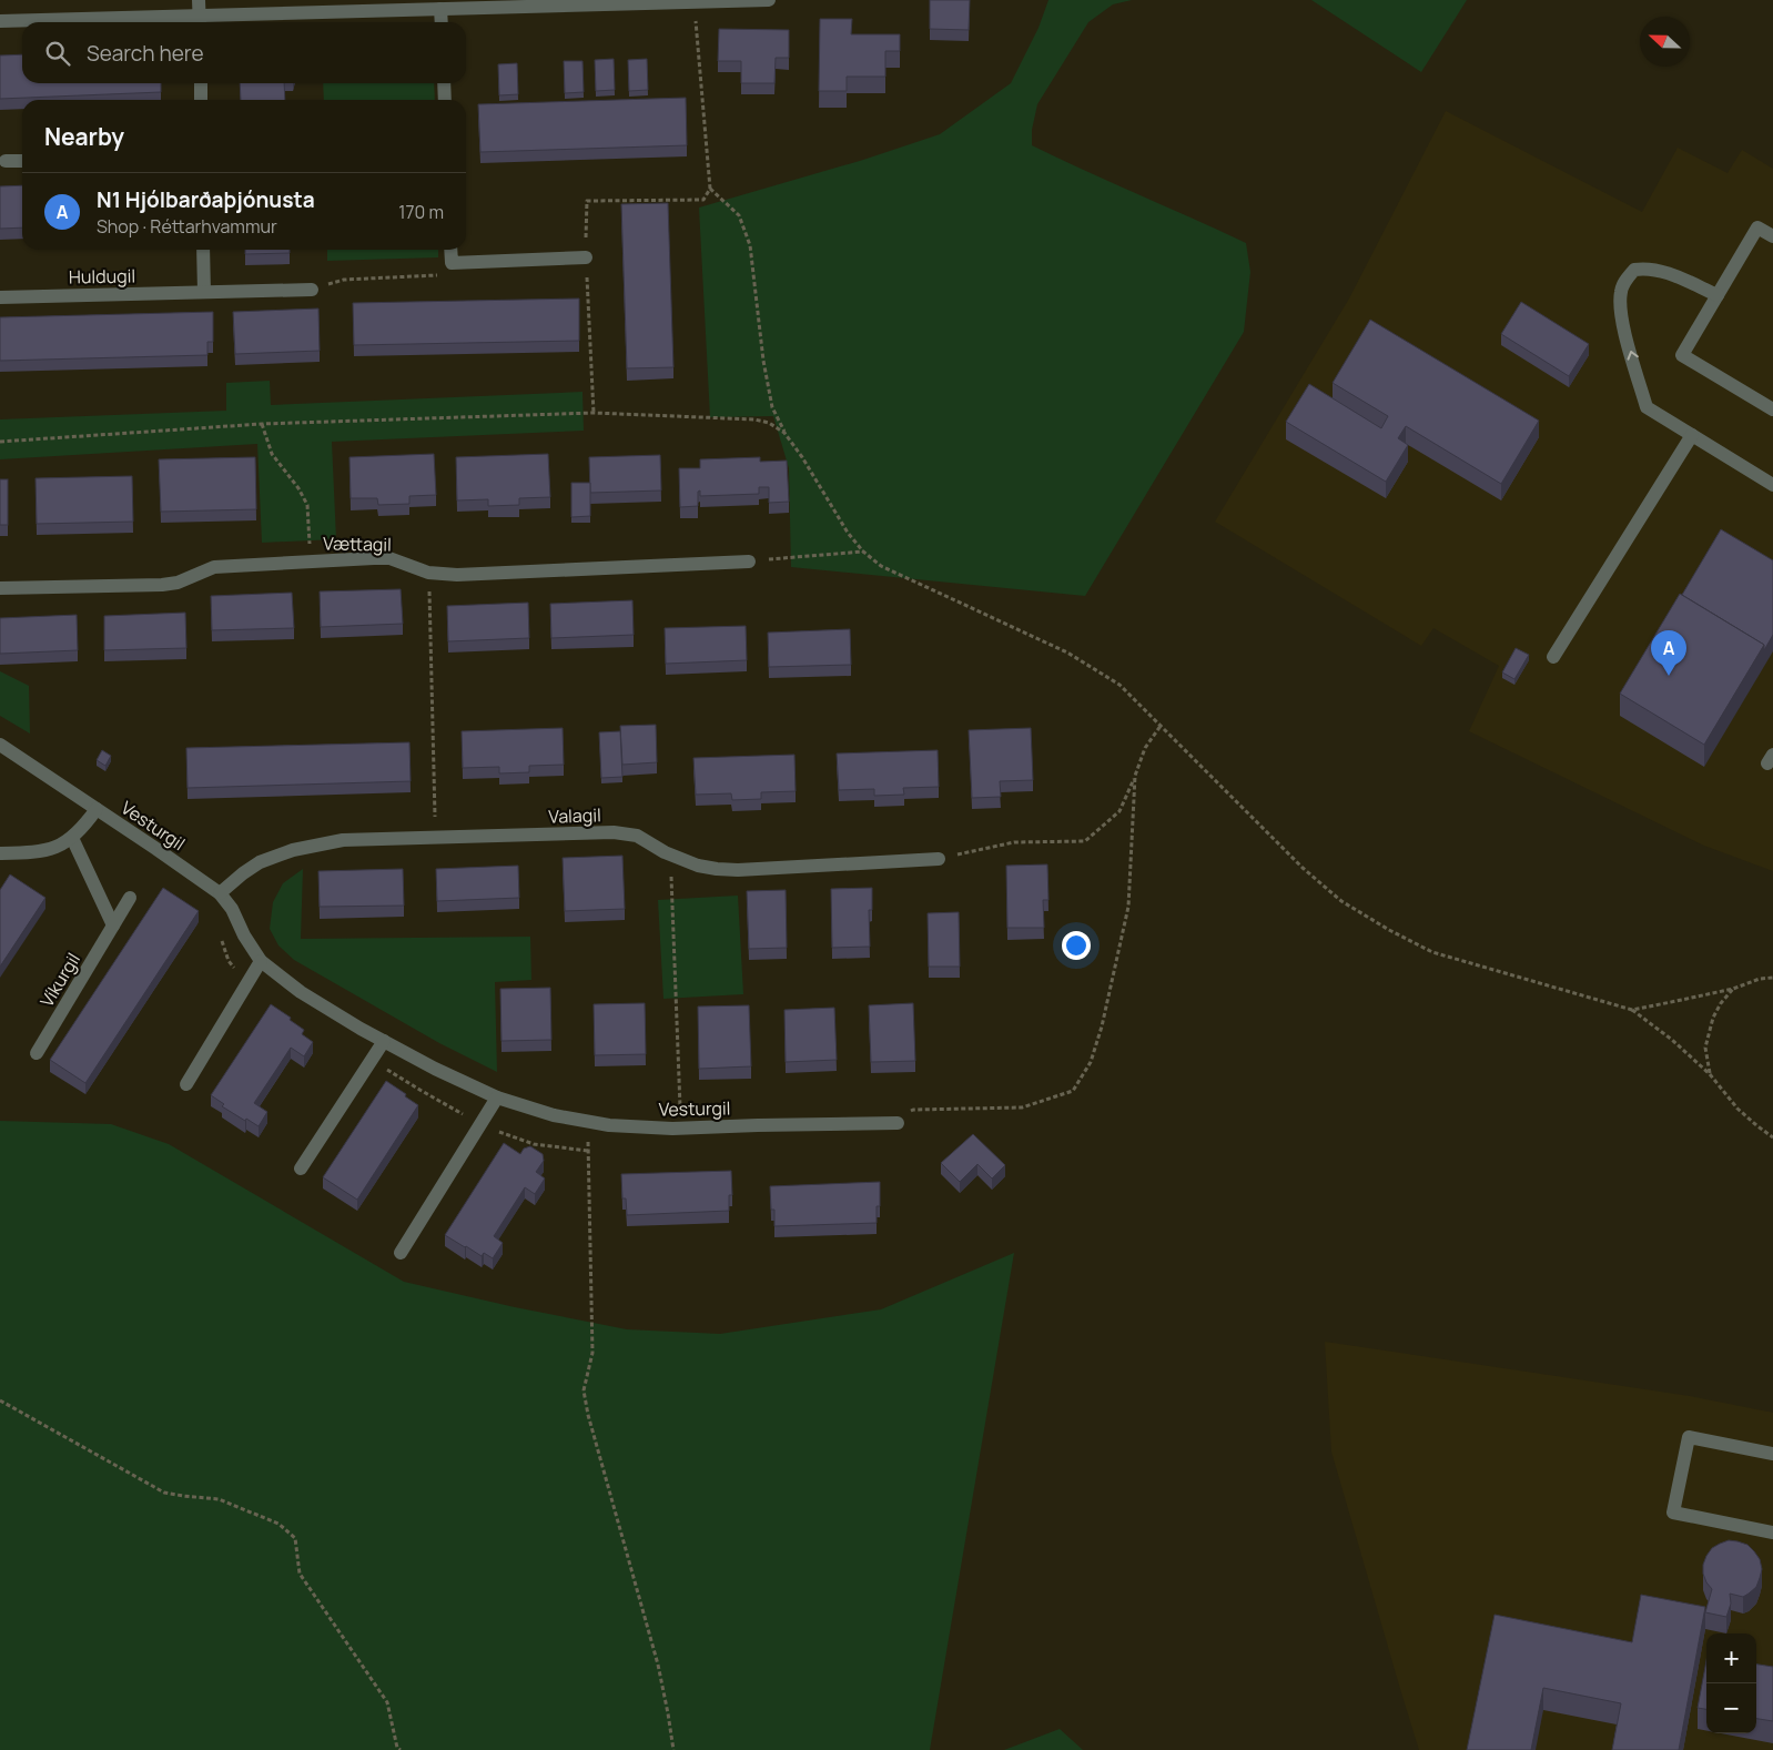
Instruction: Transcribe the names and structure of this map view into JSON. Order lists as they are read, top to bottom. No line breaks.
{"streets":{"street":["Huldugil","Vættagil","Valagil","Vesturgil","Víkurgil"]},"crossings":[["Valagil","Vesturgil"]],"north":"left","page":{"search":"Search here","heading":"Nearby","list":[{"mark":"A","name":"N1 Hjólbarðaþjónusta","note":"Shop · Réttarhvammur","value":"170 m"}],"pins":"A","map_buttons":["+","−"]}}
